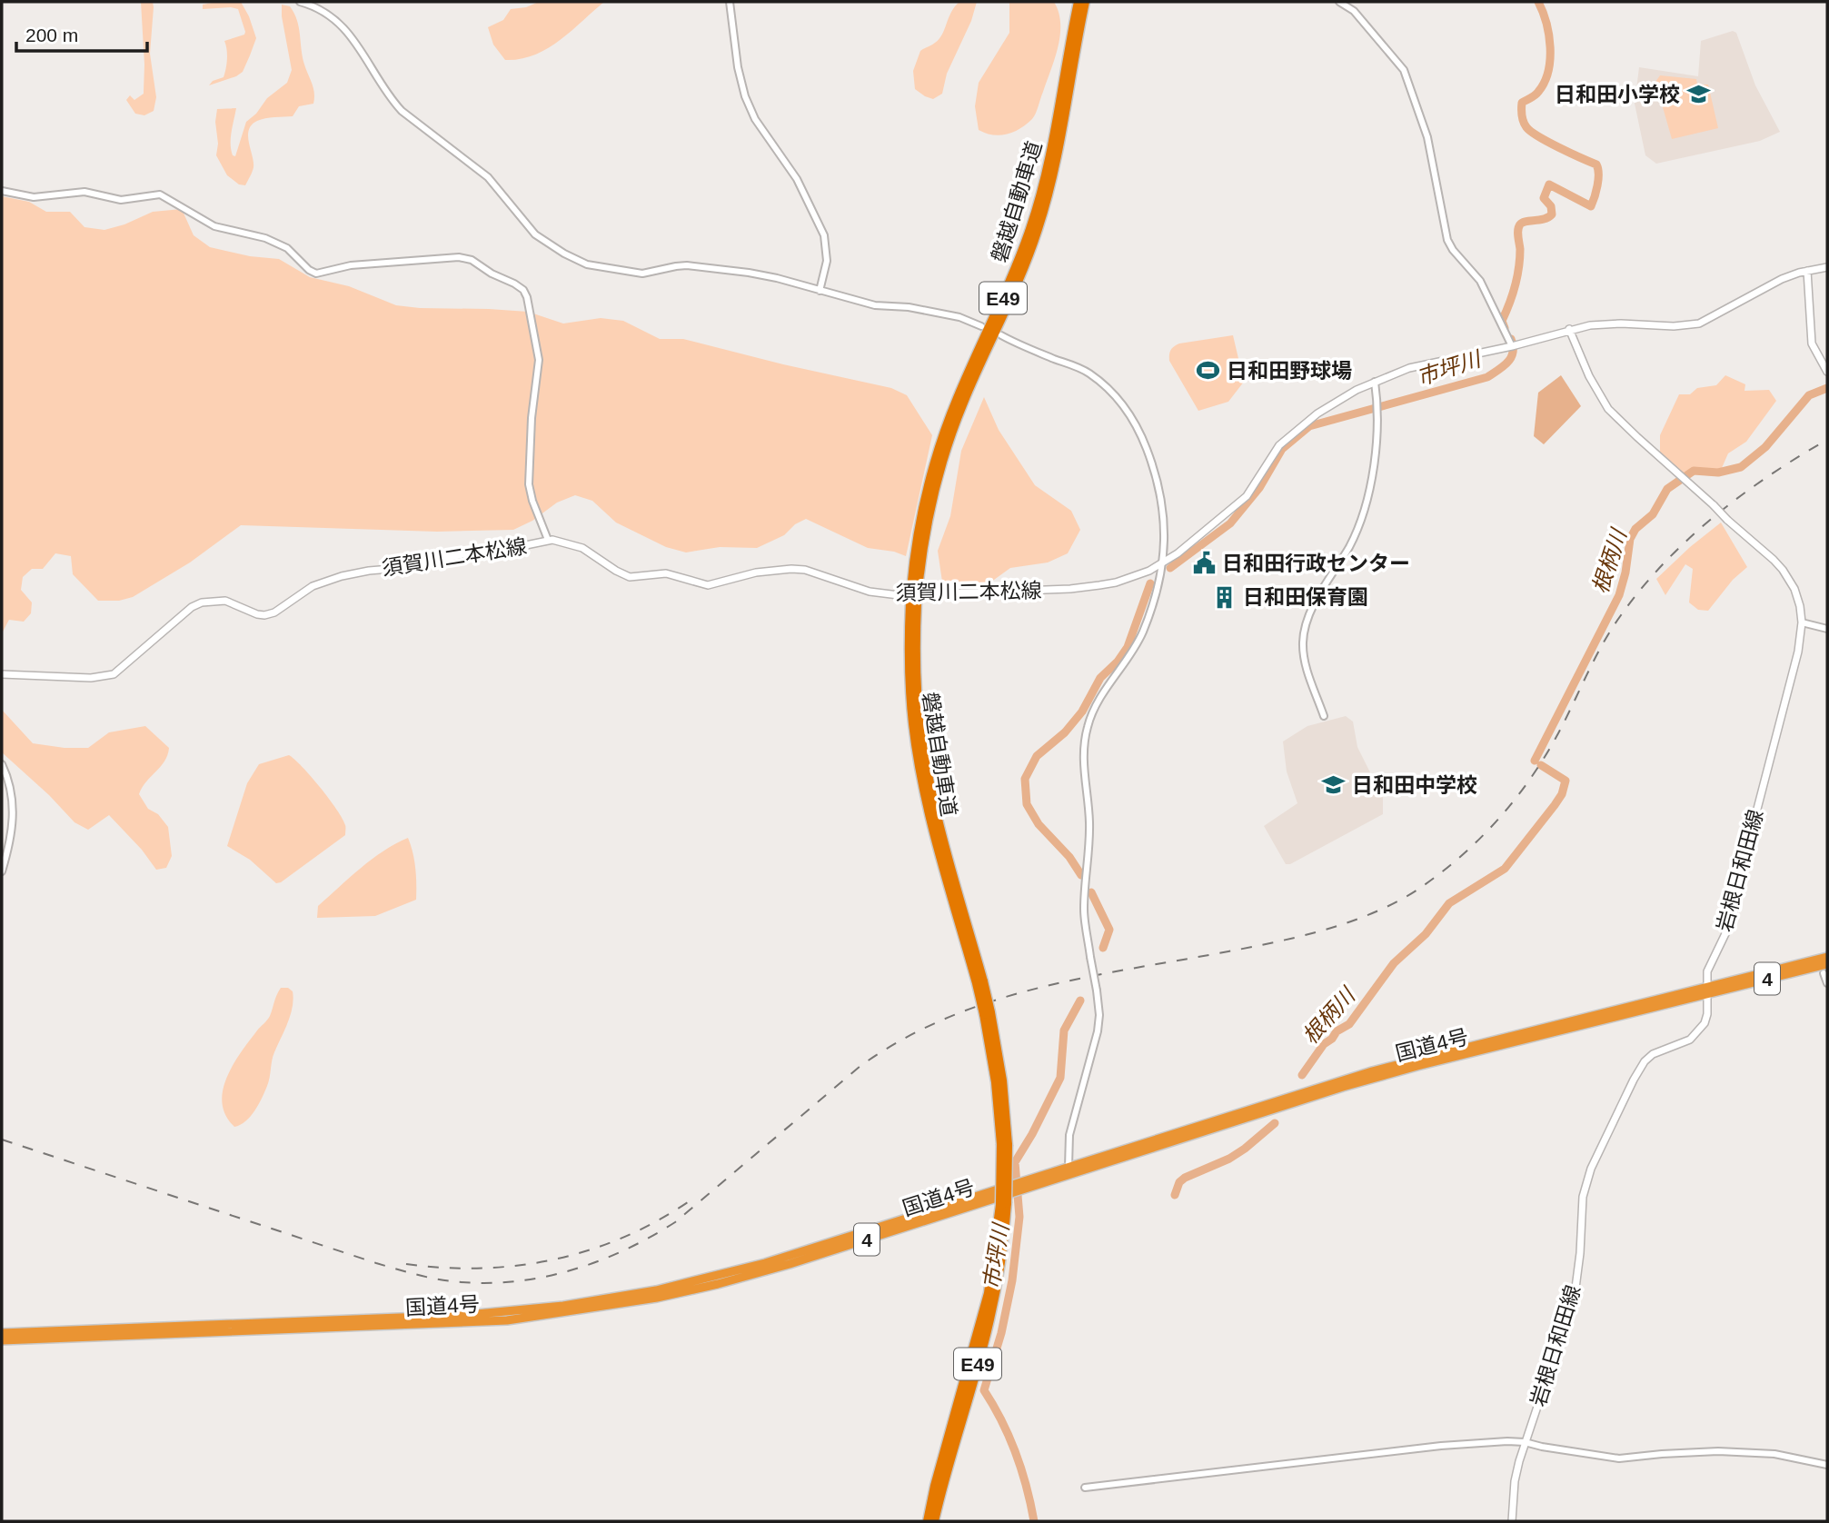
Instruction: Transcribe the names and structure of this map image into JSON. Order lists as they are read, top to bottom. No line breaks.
{"streets":{"highway":["磐越自動車道","E49","4","国道4号"],"main road":["須賀川二本松線","岩根日和田線"]},"crossings":[["須賀川二本松線","岩根日和田線"],["岩根日和田線","国道4号"]],"water":["市坪川","根柄川"],"places":{"school or university":["日和田小学校","日和田中学校"],"sports":["日和田野球場"],"public building":["日和田行政センター"],"building":["日和田保育園"]},"scale_bar":"200 m"}
